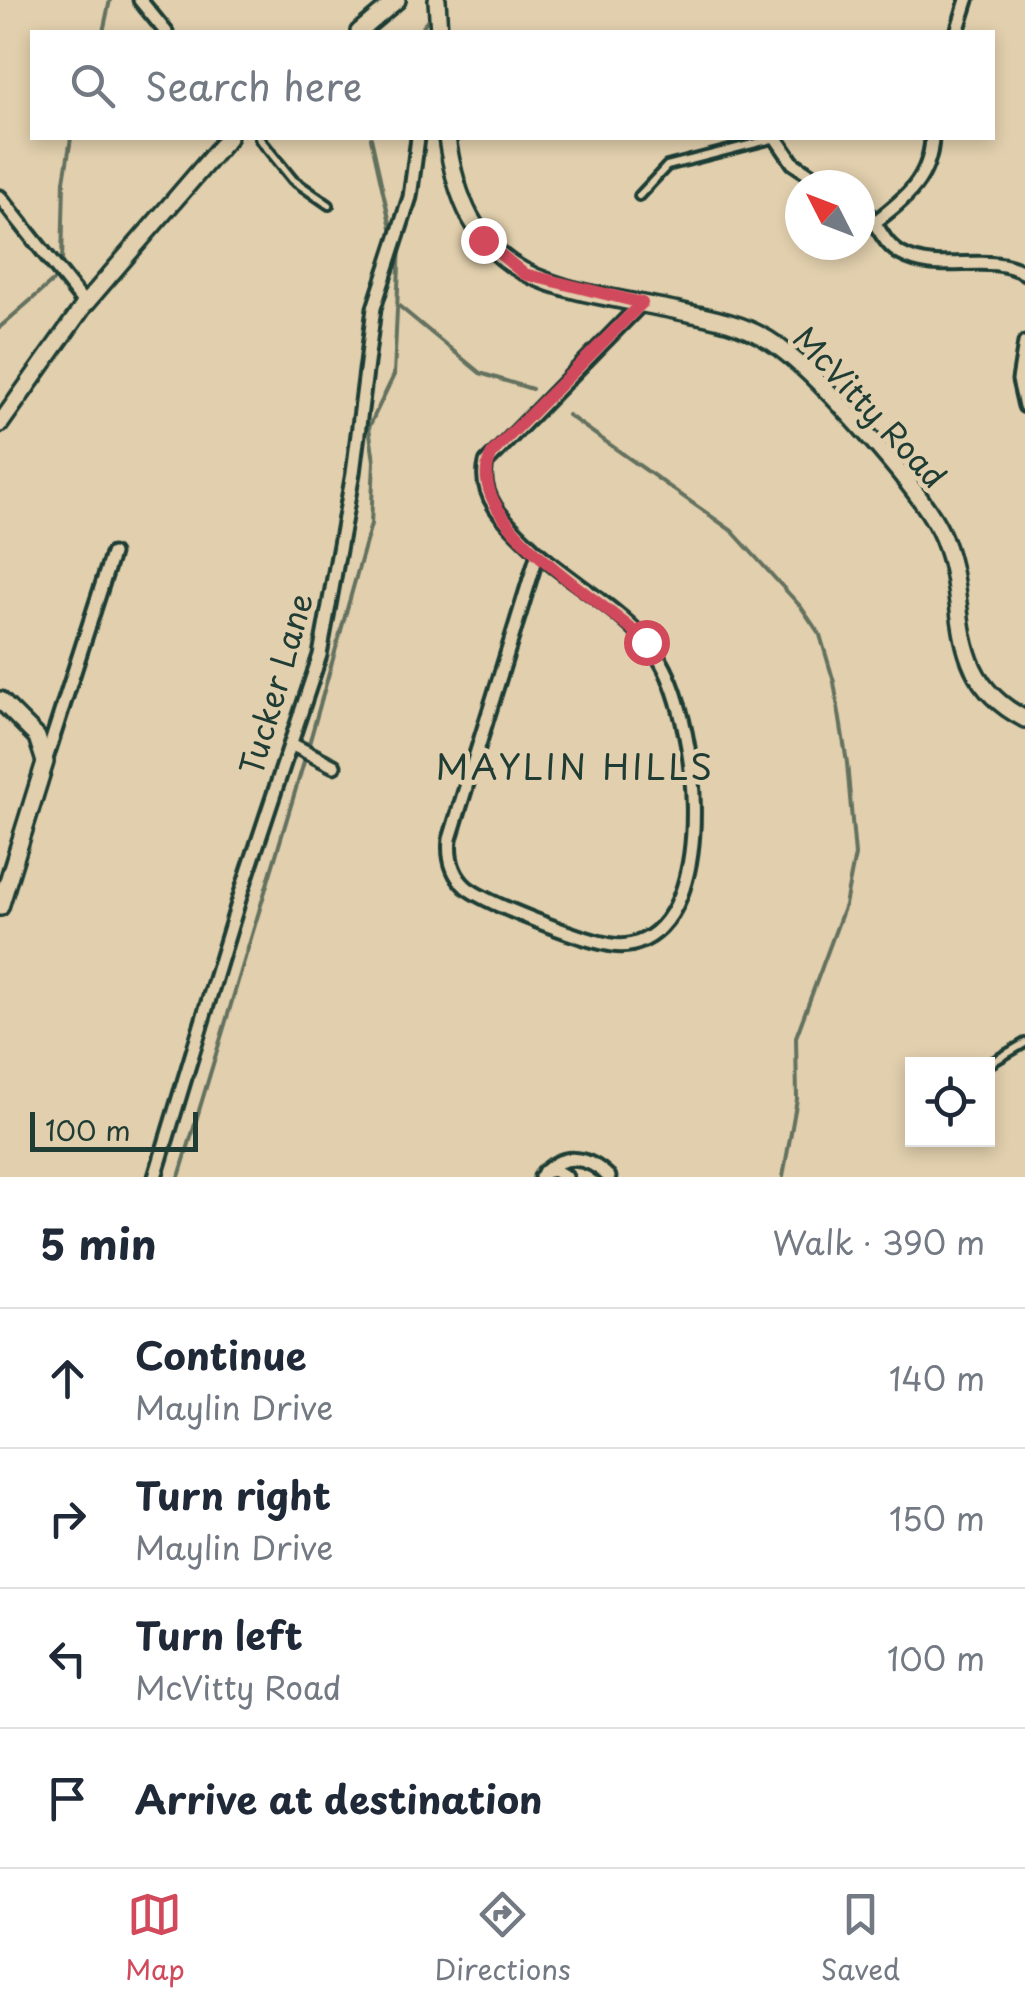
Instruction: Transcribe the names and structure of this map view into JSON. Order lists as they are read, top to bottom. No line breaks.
{"streets":{"street":["McVitty Road","Tucker Lane"]},"districts":["MAYLIN HILLS"],"scale_bar":"100 m","north":"top left","page":{"search":"Search here","scale":"100 m","heading":["5 min","Walk · 390 m"],"list":[["Continue","Maylin Drive","140 m"],["Turn right","Maylin Drive","150 m"],["Turn left","McVitty Road","100 m"],"Arrive at destination"],"nav":["Map","Directions","Saved"]}}
